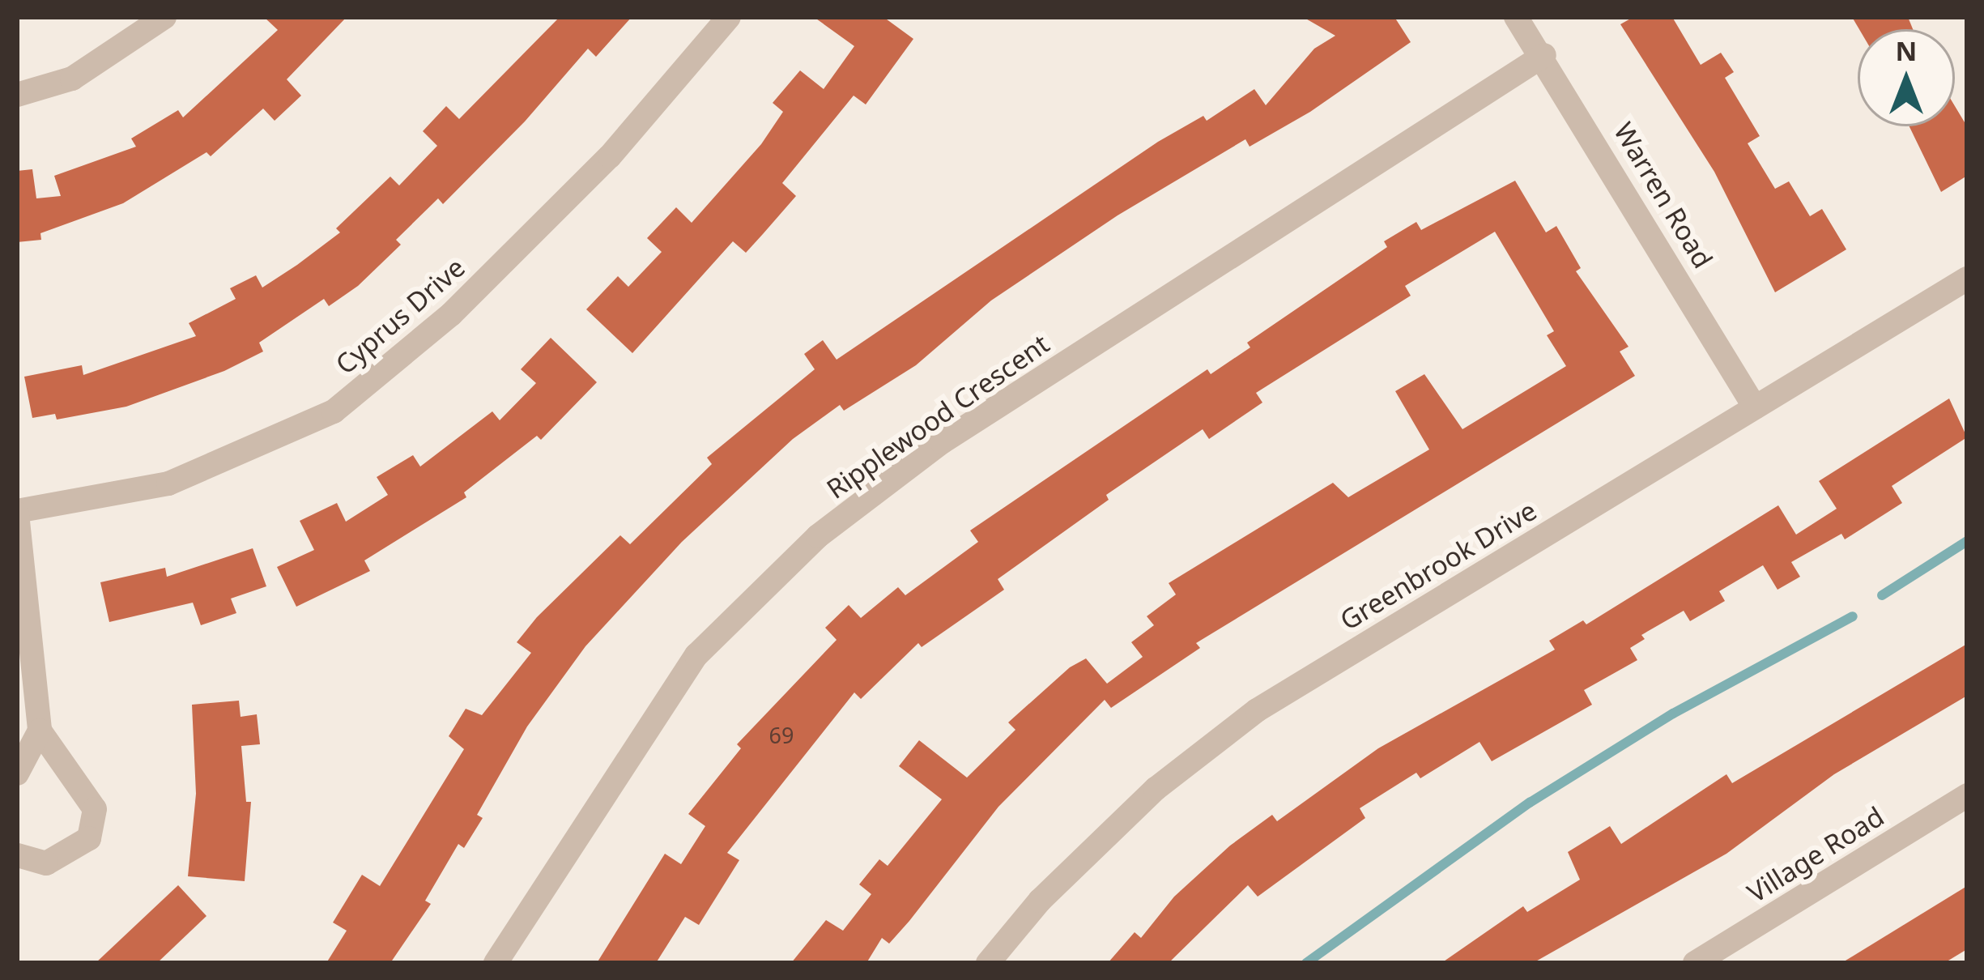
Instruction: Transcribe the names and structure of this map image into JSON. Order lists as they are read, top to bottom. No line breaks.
{"streets":{"street":["Warren Road","Cyprus Drive","Ripplewood Crescent","Greenbrook Drive","Village Road"]},"crossings":[["Warren Road","Ripplewood Crescent"],["Warren Road","Greenbrook Drive"]],"house_numbers":["69"],"north":"top"}
